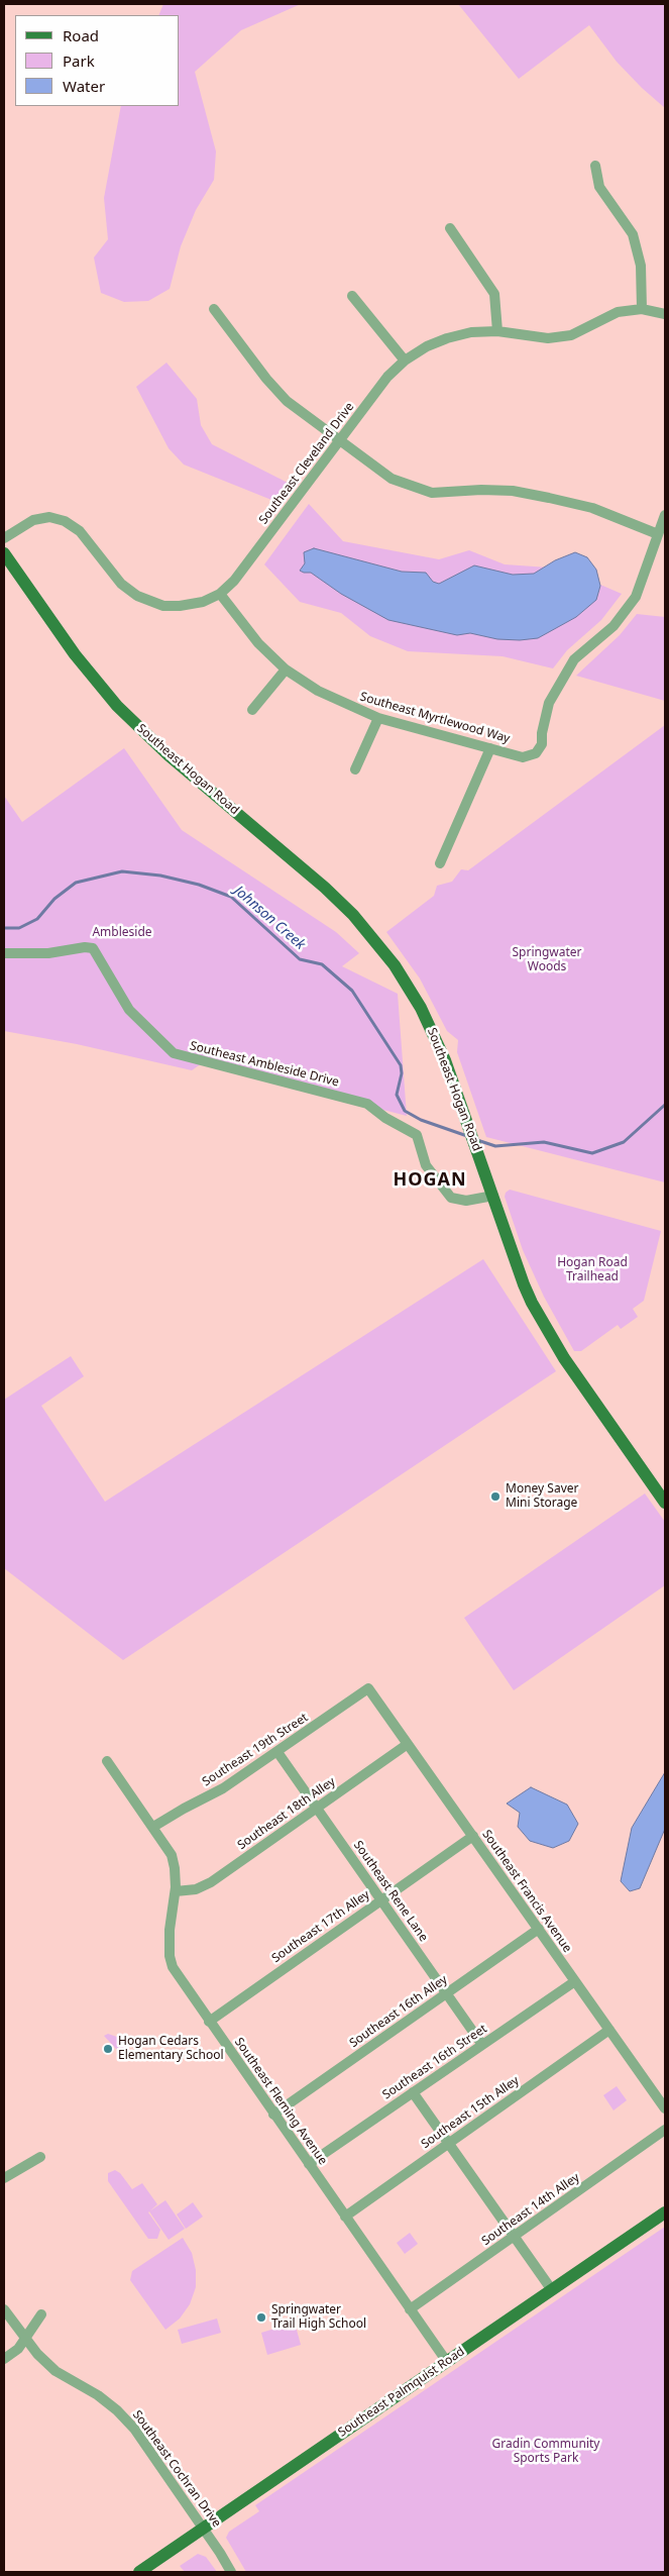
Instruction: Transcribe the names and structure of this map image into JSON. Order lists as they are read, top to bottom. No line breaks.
{"streets":{"main road":["Southeast Hogan Road","Southeast Palmquist Road"],"street":["Southeast Cleveland Drive","Southeast Myrtlewood Way","Southeast Ambleside Drive","Southeast 19th Street","Southeast 18th Alley","Southeast Rene Lane","Southeast Francis Avenue","Southeast 17th Alley","Southeast 16th Alley","Southeast 16th Street","Southeast Fleming Avenue","Southeast 15th Alley","Southeast 14th Alley","Southeast Cochran Drive"]},"crossings":[["Southeast Cleveland Drive","Southeast Myrtlewood Way"],["Southeast Hogan Road","Southeast Ambleside Drive"],["Southeast 19th Street","Southeast Rene Lane"],["Southeast 19th Street","Southeast Francis Avenue"],["Southeast 19th Street","Southeast Fleming Avenue"],["Southeast 18th Alley","Southeast Rene Lane"],["Southeast 18th Alley","Southeast Francis Avenue"],["Southeast 18th Alley","Southeast Fleming Avenue"],["Southeast Rene Lane","Southeast 17th Alley"],["Southeast Rene Lane","Southeast 16th Alley"],["Southeast Rene Lane","Southeast 16th Street"],["Southeast Francis Avenue","Southeast 17th Alley"],["Southeast Francis Avenue","Southeast 16th Alley"],["Southeast Francis Avenue","Southeast 16th Street"],["Southeast Francis Avenue","Southeast 15th Alley"],["Southeast 17th Alley","Southeast Fleming Avenue"],["Southeast 16th Alley","Southeast Fleming Avenue"],["Southeast 16th Street","Southeast Fleming Avenue"],["Southeast Fleming Avenue","Southeast 15th Alley"],["Southeast Fleming Avenue","Southeast 14th Alley"],["Southeast Fleming Avenue","Southeast Palmquist Road"],["Southeast Palmquist Road","Southeast Cochran Drive"]],"districts":["HOGAN"],"water":["Johnson Creek"],"parks":["Ambleside","Springwater Woods","Hogan Road Trailhead","Gradin Community Sports Park"],"places":["Money Saver Mini Storage","Hogan Cedars Elementary School","Springwater Trail High School"],"legend":["Road","Park","Water"]}
